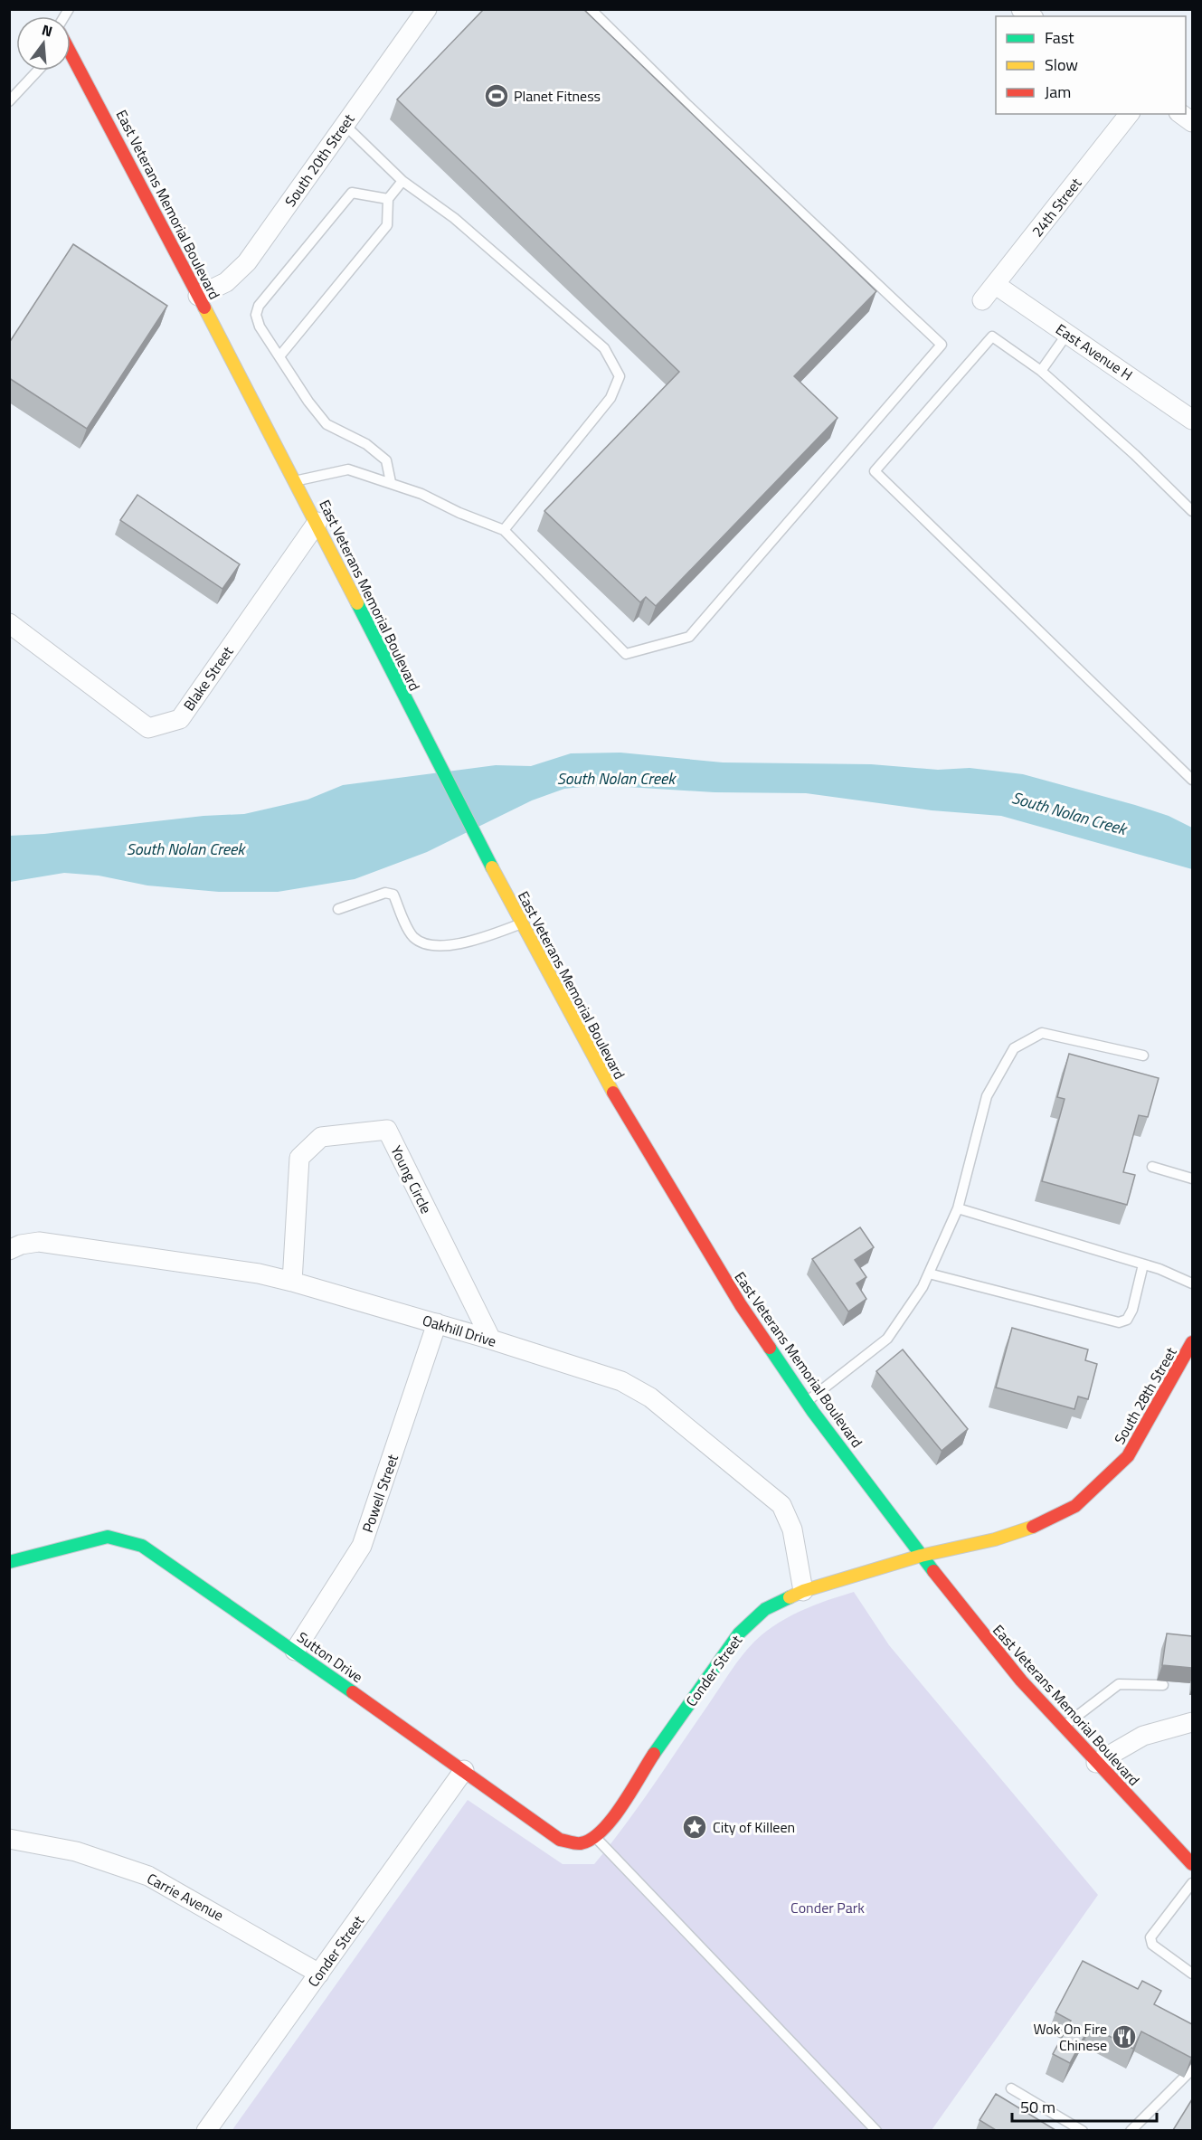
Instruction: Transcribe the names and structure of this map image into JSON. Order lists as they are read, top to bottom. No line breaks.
{"streets":{"main road":["East Veterans Memorial Boulevard","South 28th Street","Sutton Drive","Conder Street"],"street":["South 20th Street","24th Street","East Avenue H","Blake Street","Young Circle","Oakhill Drive","Powell Street","Carrie Avenue"]},"crossings":[["South 20th Street","East Veterans Memorial Boulevard"],["East Veterans Memorial Boulevard","Blake Street"],["East Veterans Memorial Boulevard","South 28th Street"],["East Veterans Memorial Boulevard","Conder Street"],["24th Street","East Avenue H"],["Young Circle","Oakhill Drive"],["Oakhill Drive","Powell Street"],["Oakhill Drive","Conder Street"],["South 28th Street","Conder Street"],["Powell Street","Sutton Drive"],["Sutton Drive","Conder Street"],["Conder Street","Carrie Avenue"]],"water":["South Nolan Creek"],"parks":["Conder Park"],"places":{"sports":["Planet Fitness"],"place":["City of Killeen"],"restaurant":["Wok On Fire Chinese"]},"legend":["Fast","Slow","Jam"],"scale_bar":"50 m","north":"top"}
